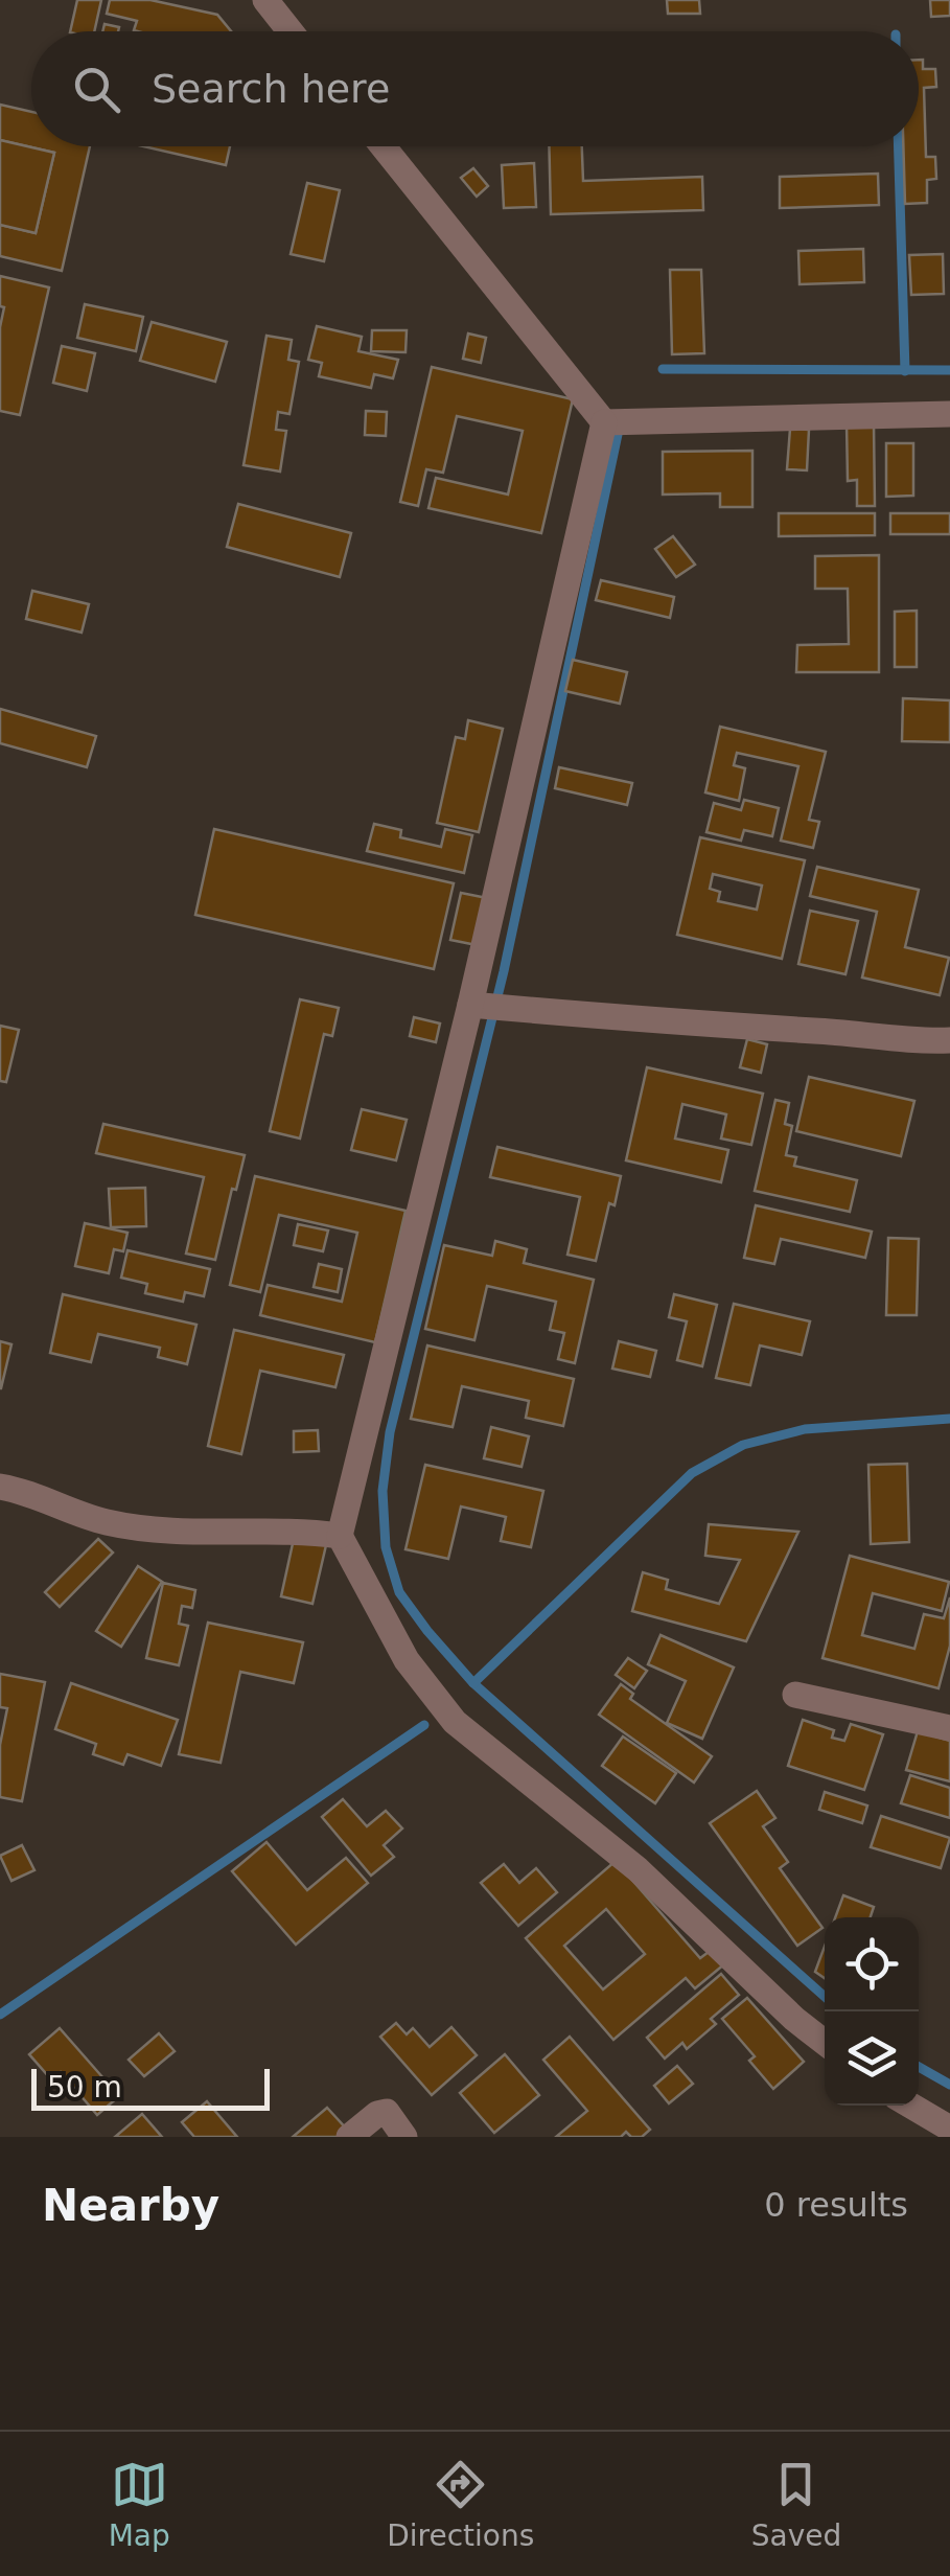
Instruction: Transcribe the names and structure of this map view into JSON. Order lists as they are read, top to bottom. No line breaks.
{"scale_bar":"50 m","page":{"search":"Search here","scale":"50 m","heading":["Nearby","0 results"],"nav":["Map","Directions","Saved"]}}
